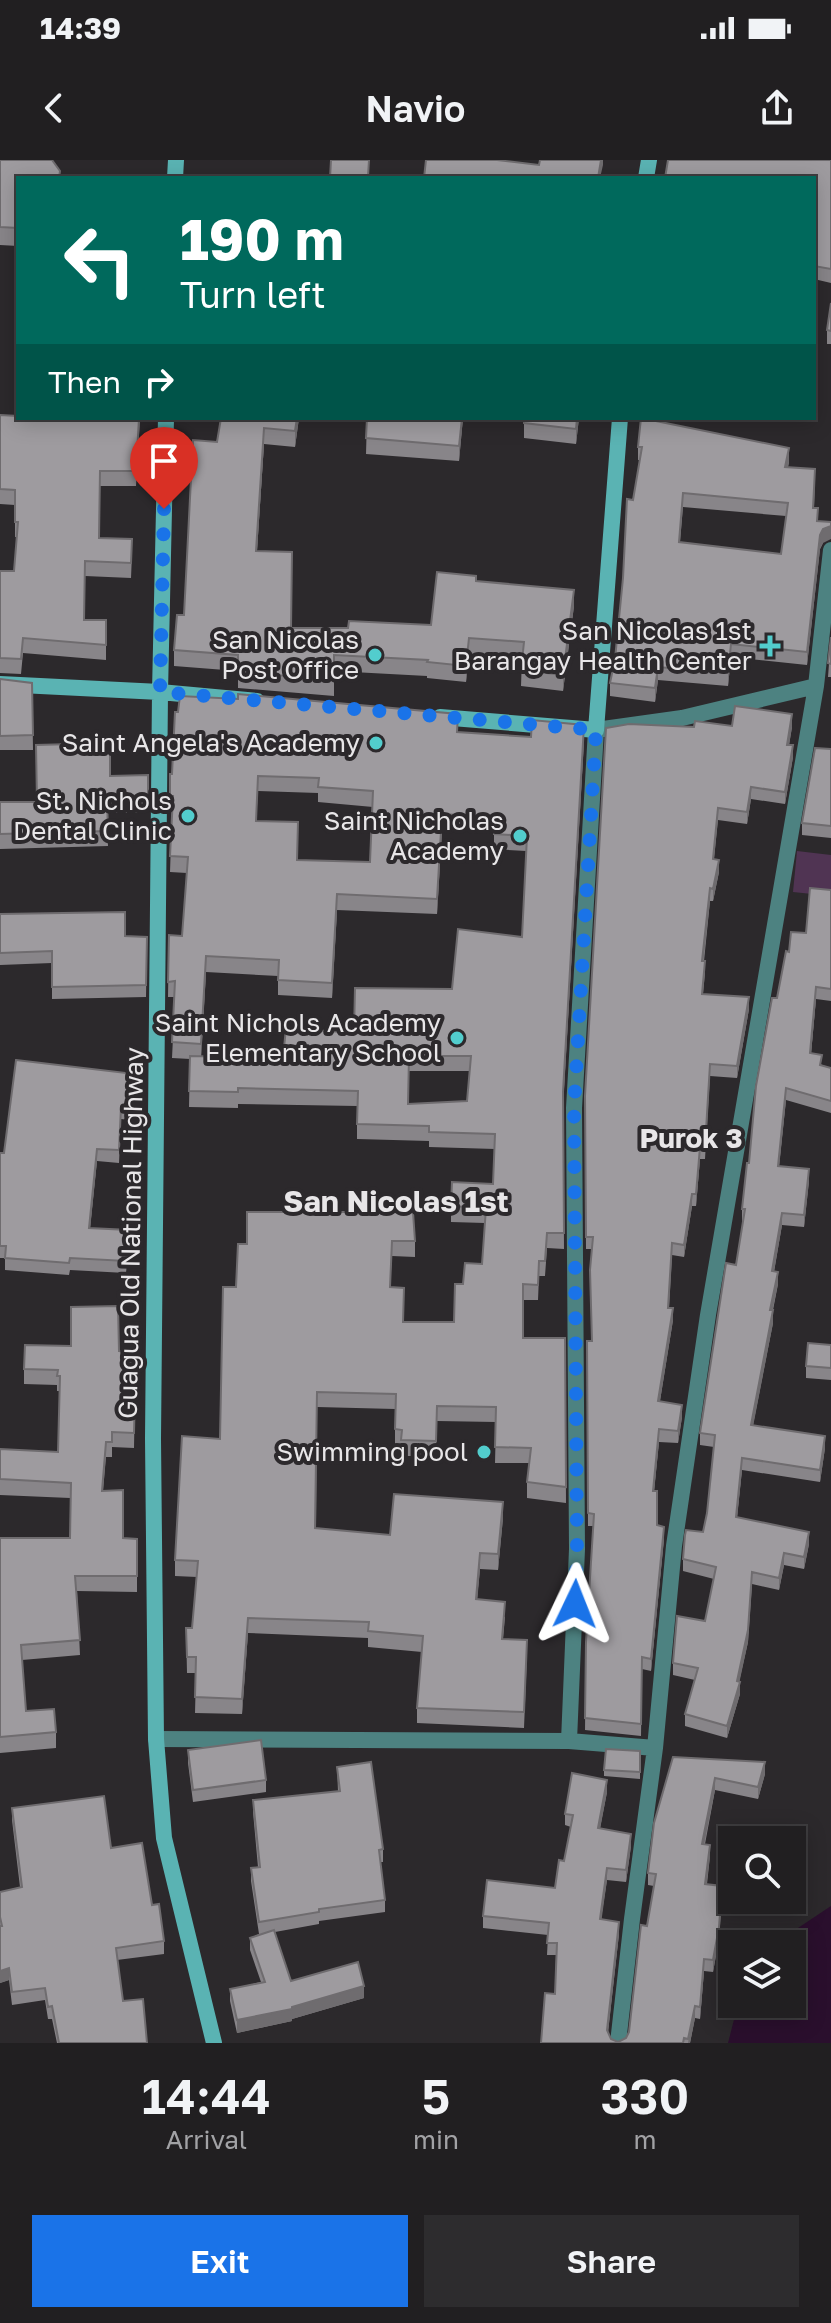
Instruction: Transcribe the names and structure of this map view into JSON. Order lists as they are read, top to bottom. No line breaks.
{"streets":{"main road":["Guagua Old National Highway"]},"districts":["Purok 3","San Nicolas 1st"],"places":{"health":["San Nicolas 1st Barangay Health Center"],"other":["San Nicolas Post Office","Saint Angela's Academy","St. Nichols Dental Clinic","Saint Nicholas Academy","Saint Nichols Academy Elementary School","Swimming pool"]},"page":{"status":"14:39","header":"Navio","turn":["190 m","Turn left"],"then":"Then","eta":["14:44","Arrival","5","min","330","m"],"buttons":["Exit","Share"]}}
